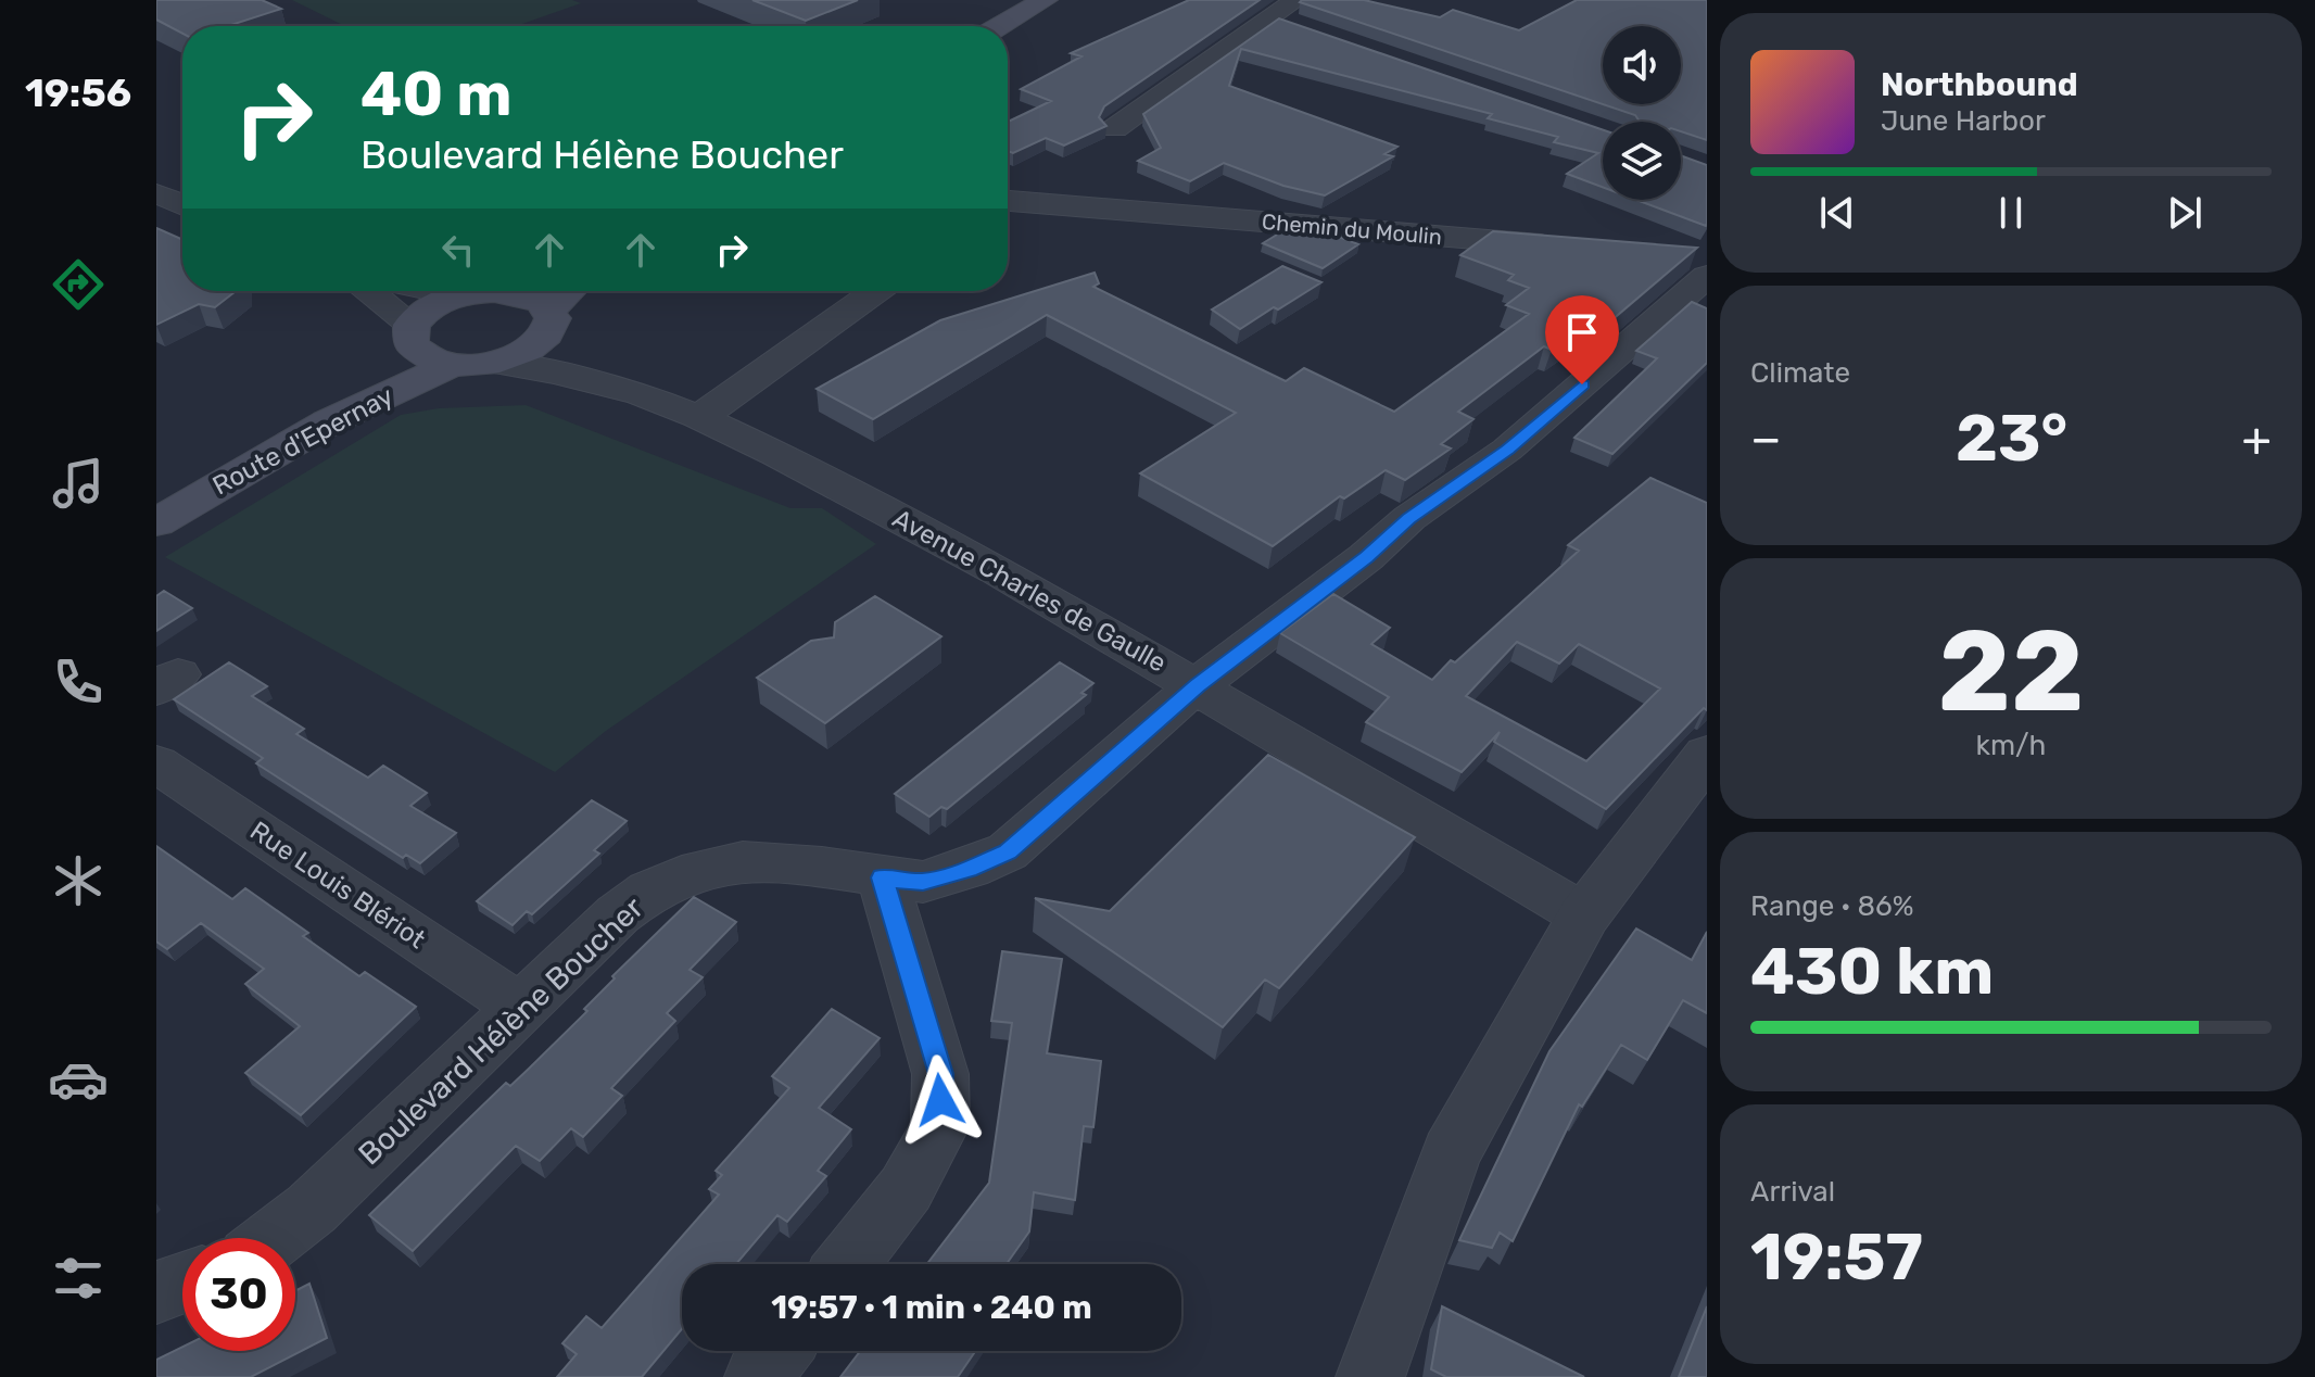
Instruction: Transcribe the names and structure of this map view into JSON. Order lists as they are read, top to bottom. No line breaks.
{"streets":{"main road":["Route d'Epernay"],"street":["Chemin du Moulin","Avenue Charles de Gaulle","Rue Louis Blériot","Boulevard Hélène Boucher"]},"crossings":[["Avenue Charles de Gaulle","Boulevard Hélène Boucher"],["Rue Louis Blériot","Boulevard Hélène Boucher"]],"page":{"tabs":"19:56","turn":["40 m","Boulevard Hélène Boucher"],"song":["Northbound","June Harbor"],"tile":["Climate",["22","km/h"],["Range · 86%","430 km"],["Arrival","19:57"]],"heat":["−","23°","+"],"limit":"30","trip":"19:57 · 1 min · 240 m"}}
